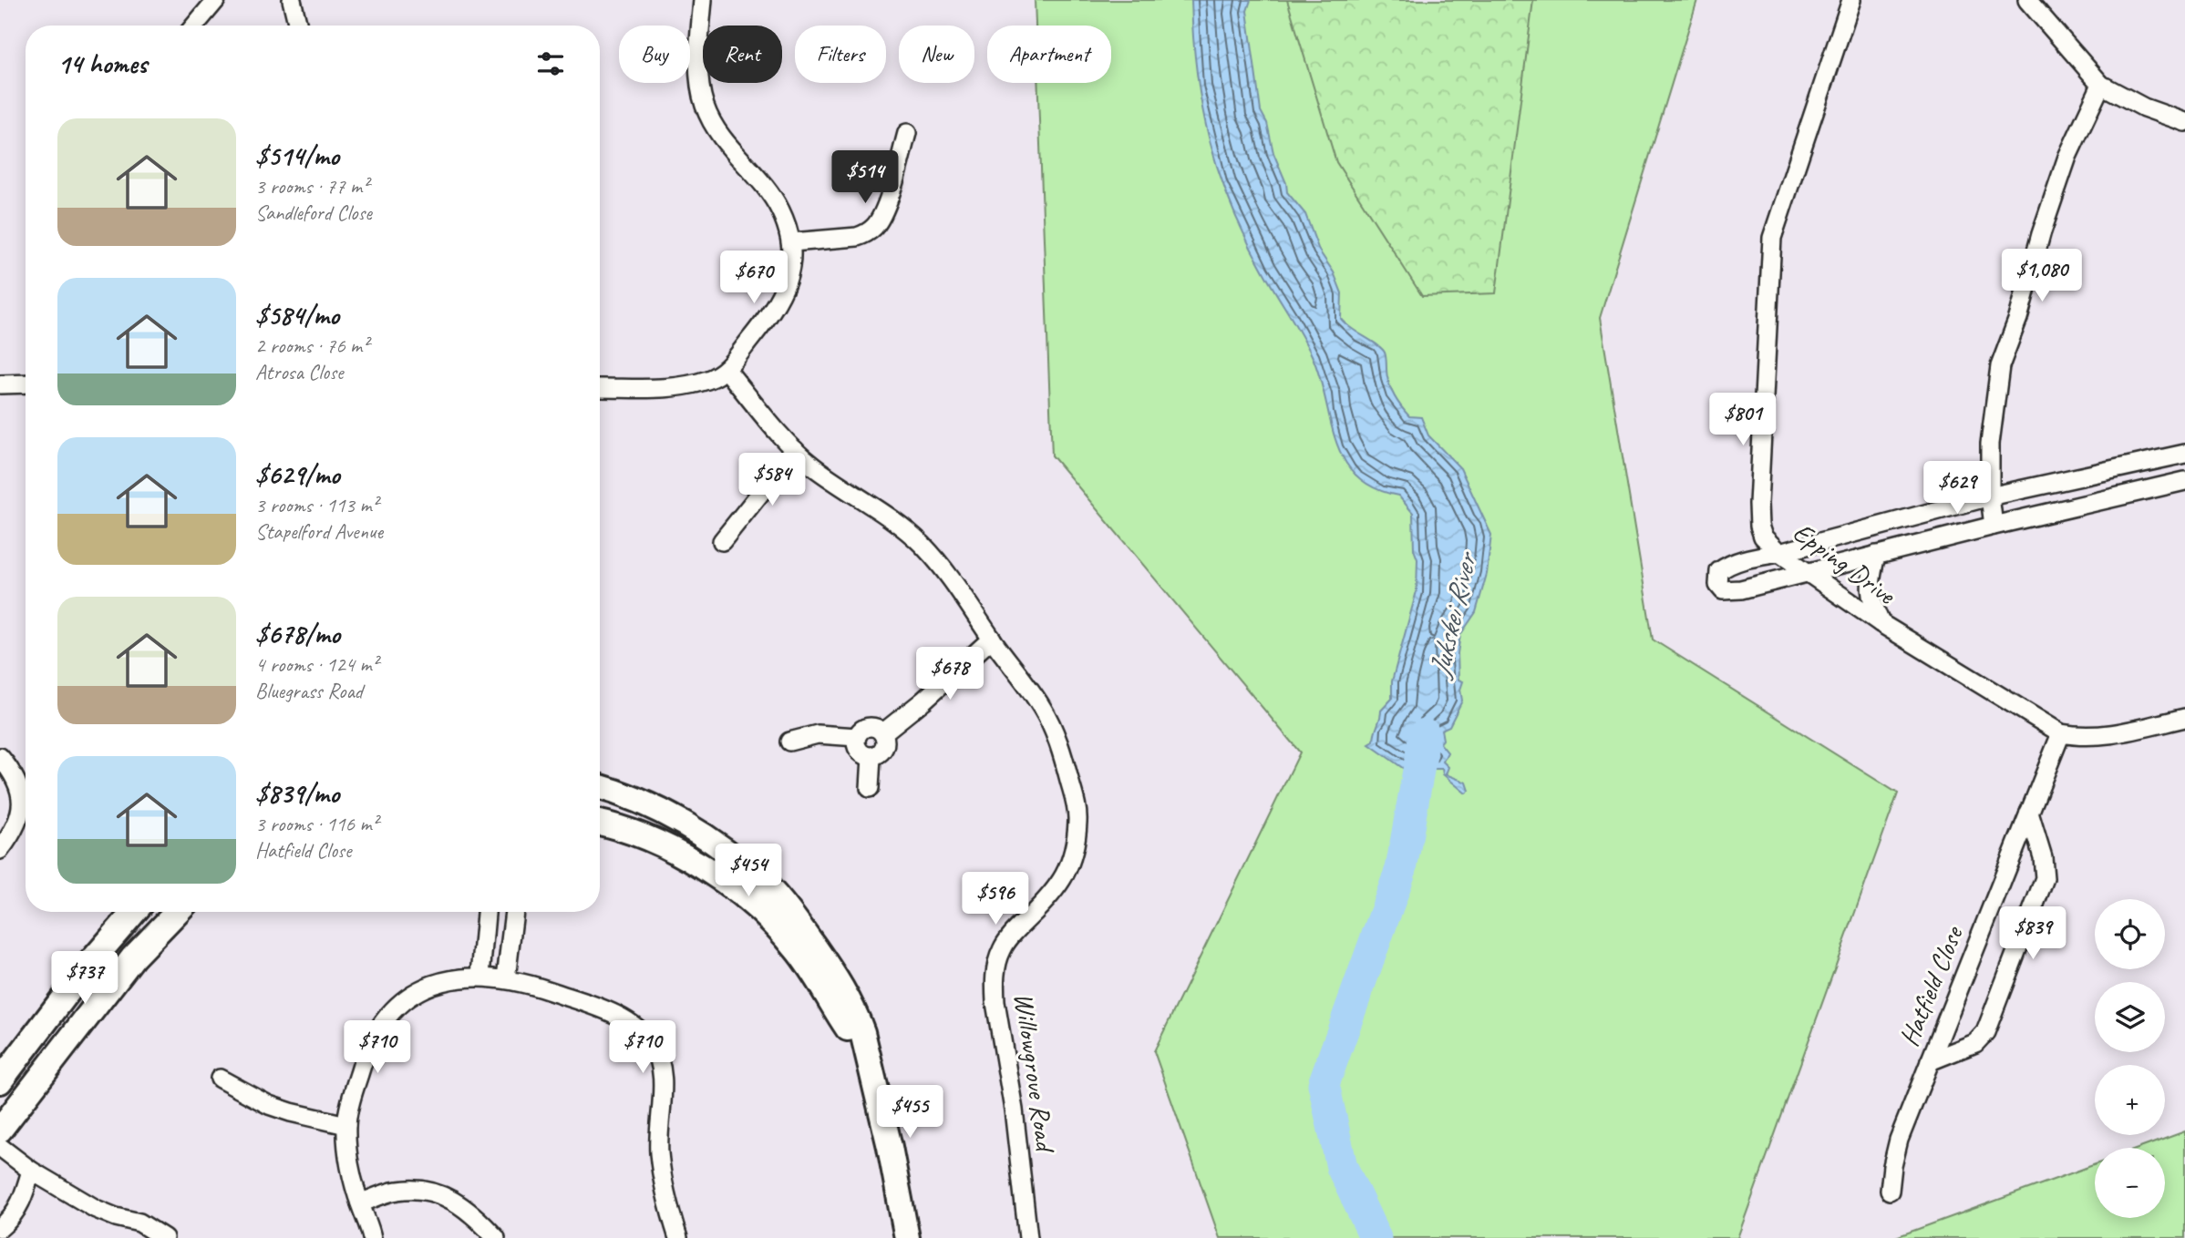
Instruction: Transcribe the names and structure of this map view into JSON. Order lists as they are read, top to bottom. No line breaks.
{"streets":{"street":["Epping Drive","Hatfield Close","Willowgrove Road"]},"crossings":[["Epping Drive","Hatfield Close"]],"water":["Jukskei River"],"page":{"chip":["Buy","Rent","Filters","New","Apartment"],"heading":"14 homes","list":[{"name":"$514/mo","note":"3 rooms · 77 m² · Sandleford Close"},{"name":"$584/mo","note":"2 rooms · 76 m² · Atrosa Close"},{"name":"$629/mo","note":"3 rooms · 113 m² · Stapelford Avenue"},{"name":"$678/mo","note":"4 rooms · 124 m² · Bluegrass Road"},{"name":"$839/mo","note":"3 rooms · 116 m² · Hatfield Close"}],"price":["$514","$1,080","$670","$801","$584","$629","$678","$454","$596","$839","$737","$710","$710","$455"],"map_buttons":["+","−"]}}
